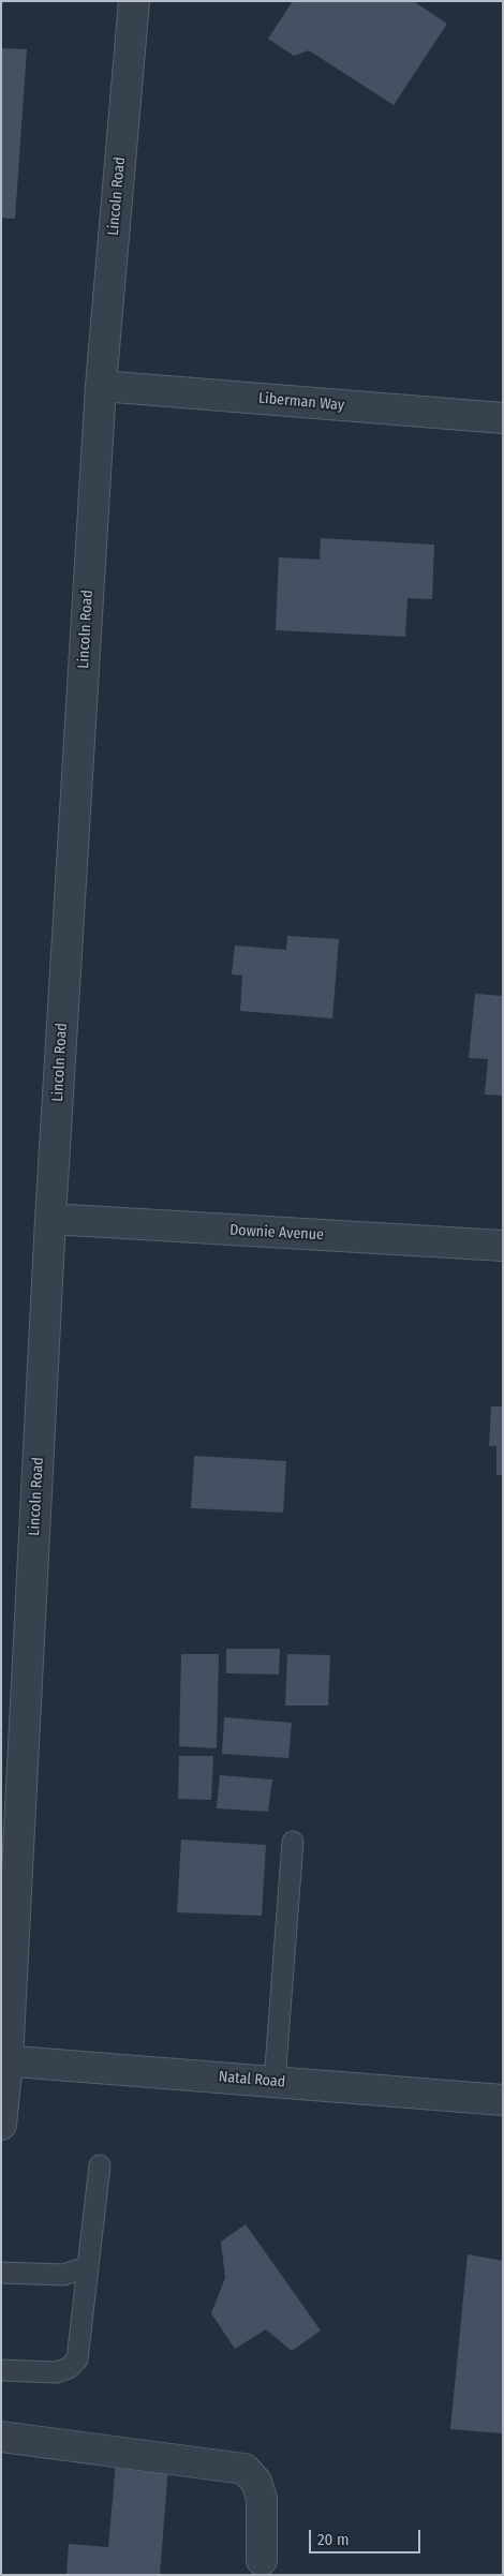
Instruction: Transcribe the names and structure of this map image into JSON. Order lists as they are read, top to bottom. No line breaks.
{"streets":{"street":["Lincoln Road","Liberman Way","Downie Avenue","Natal Road"]},"crossings":[["Lincoln Road","Liberman Way"],["Lincoln Road","Downie Avenue"],["Lincoln Road","Natal Road"]],"scale_bar":"20 m"}
